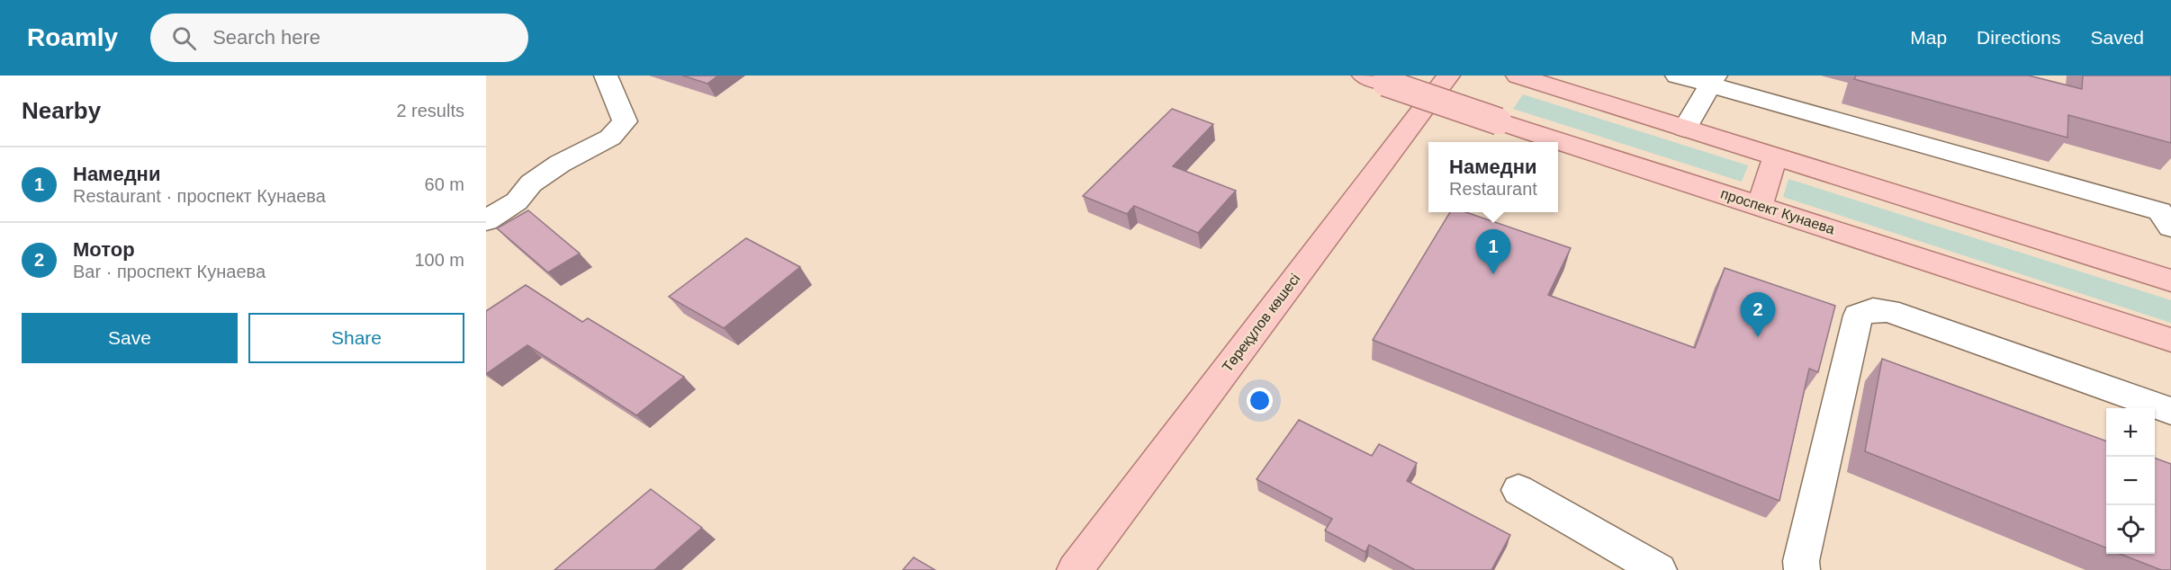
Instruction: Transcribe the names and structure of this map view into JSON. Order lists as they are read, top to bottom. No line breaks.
{"streets":{"main road":["проспект Кунаева","Төреқұлов көшесі"]},"page":{"header":"Roamly","search":"Search here","nav":["Map","Directions","Saved"],"heading":["Nearby","2 results"],"popup":["Намедни","Restaurant"],"list":[{"mark":"1","name":"Намедни","note":"Restaurant · проспект Кунаева","value":"60 m"},{"mark":"2","name":"Мотор","note":"Bar · проспект Кунаева","value":"100 m"}],"pins":["1","2"],"buttons":["Save","Share"],"map_buttons":["+","−"]}}
